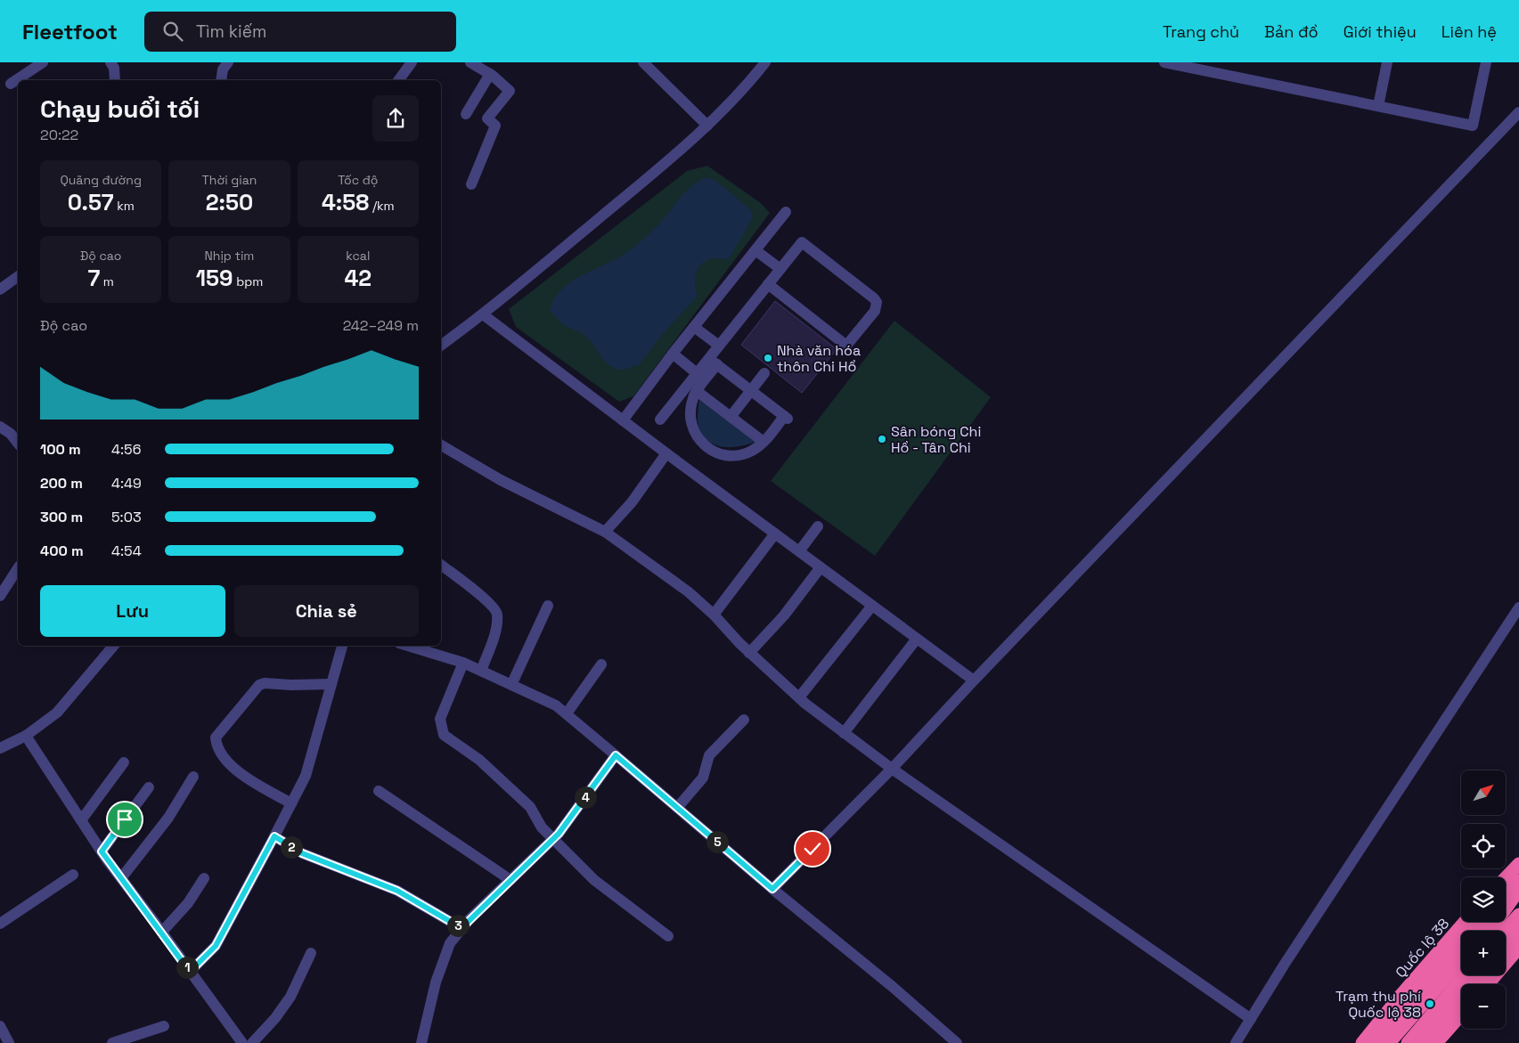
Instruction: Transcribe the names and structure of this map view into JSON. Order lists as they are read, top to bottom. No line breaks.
{"streets":{"highway":["Quốc lộ 38"]},"places":["Nhà văn hóa thôn Chi Hồ","Sân bóng Chi Hồ - Tân Chi","Trạm thu phí Quốc lộ 38"],"north":"top right","page":{"header":"Fleetfoot","search":"Tìm kiếm","nav":["Trang chủ","Bản đồ","Giới thiệu","Liên hệ"],"heading":["Chạy buổi tối","20:22"],"stats":[["Quãng đường","0.57 km"],["Thời gian","2:50"],["Tốc độ","4:58 /km"],["Độ cao","7 m"],["Nhịp tim","159 bpm"],["kcal","42"]],"chart":["Độ cao","242–249 m"],"list":[{"name":"100 m","note":"4:56"},{"name":"200 m","note":"4:49"},{"name":"300 m","note":"5:03"},{"name":"400 m","note":"4:54"}],"buttons":["Lưu","Chia sẻ"],"map_buttons":["+","−"],"pins":["4","5","2","3","1"]}}
